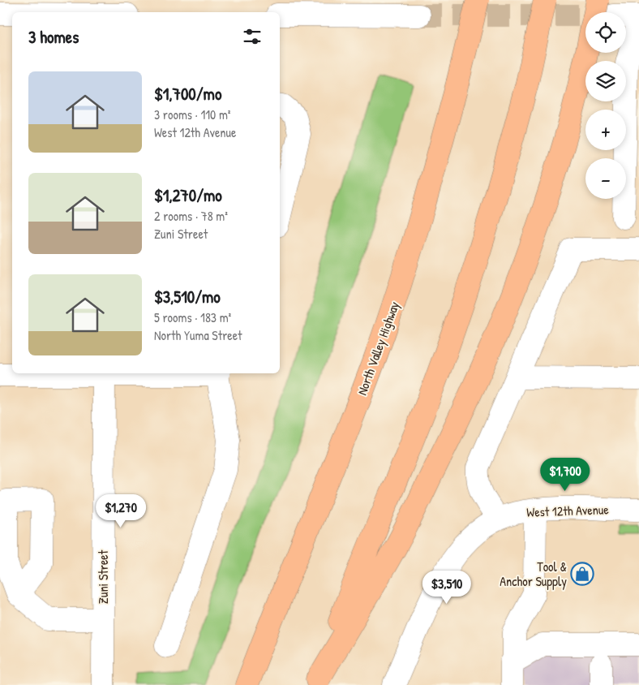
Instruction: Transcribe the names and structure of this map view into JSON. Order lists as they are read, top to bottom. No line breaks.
{"streets":{"highway":["North Valley Highway"],"street":["West 12th Avenue","Zuni Street"]},"places":{"shop":["Tool & Anchor Supply"]},"page":{"map_buttons":["+","−"],"heading":"3 homes","list":[{"name":"$1,700/mo","note":"3 rooms · 110 m² · West 12th Avenue"},{"name":"$1,270/mo","note":"2 rooms · 78 m² · Zuni Street"},{"name":"$3,510/mo","note":"5 rooms · 183 m² · North Yuma Street"}],"price":["$1,700","$1,270","$3,510"]}}
